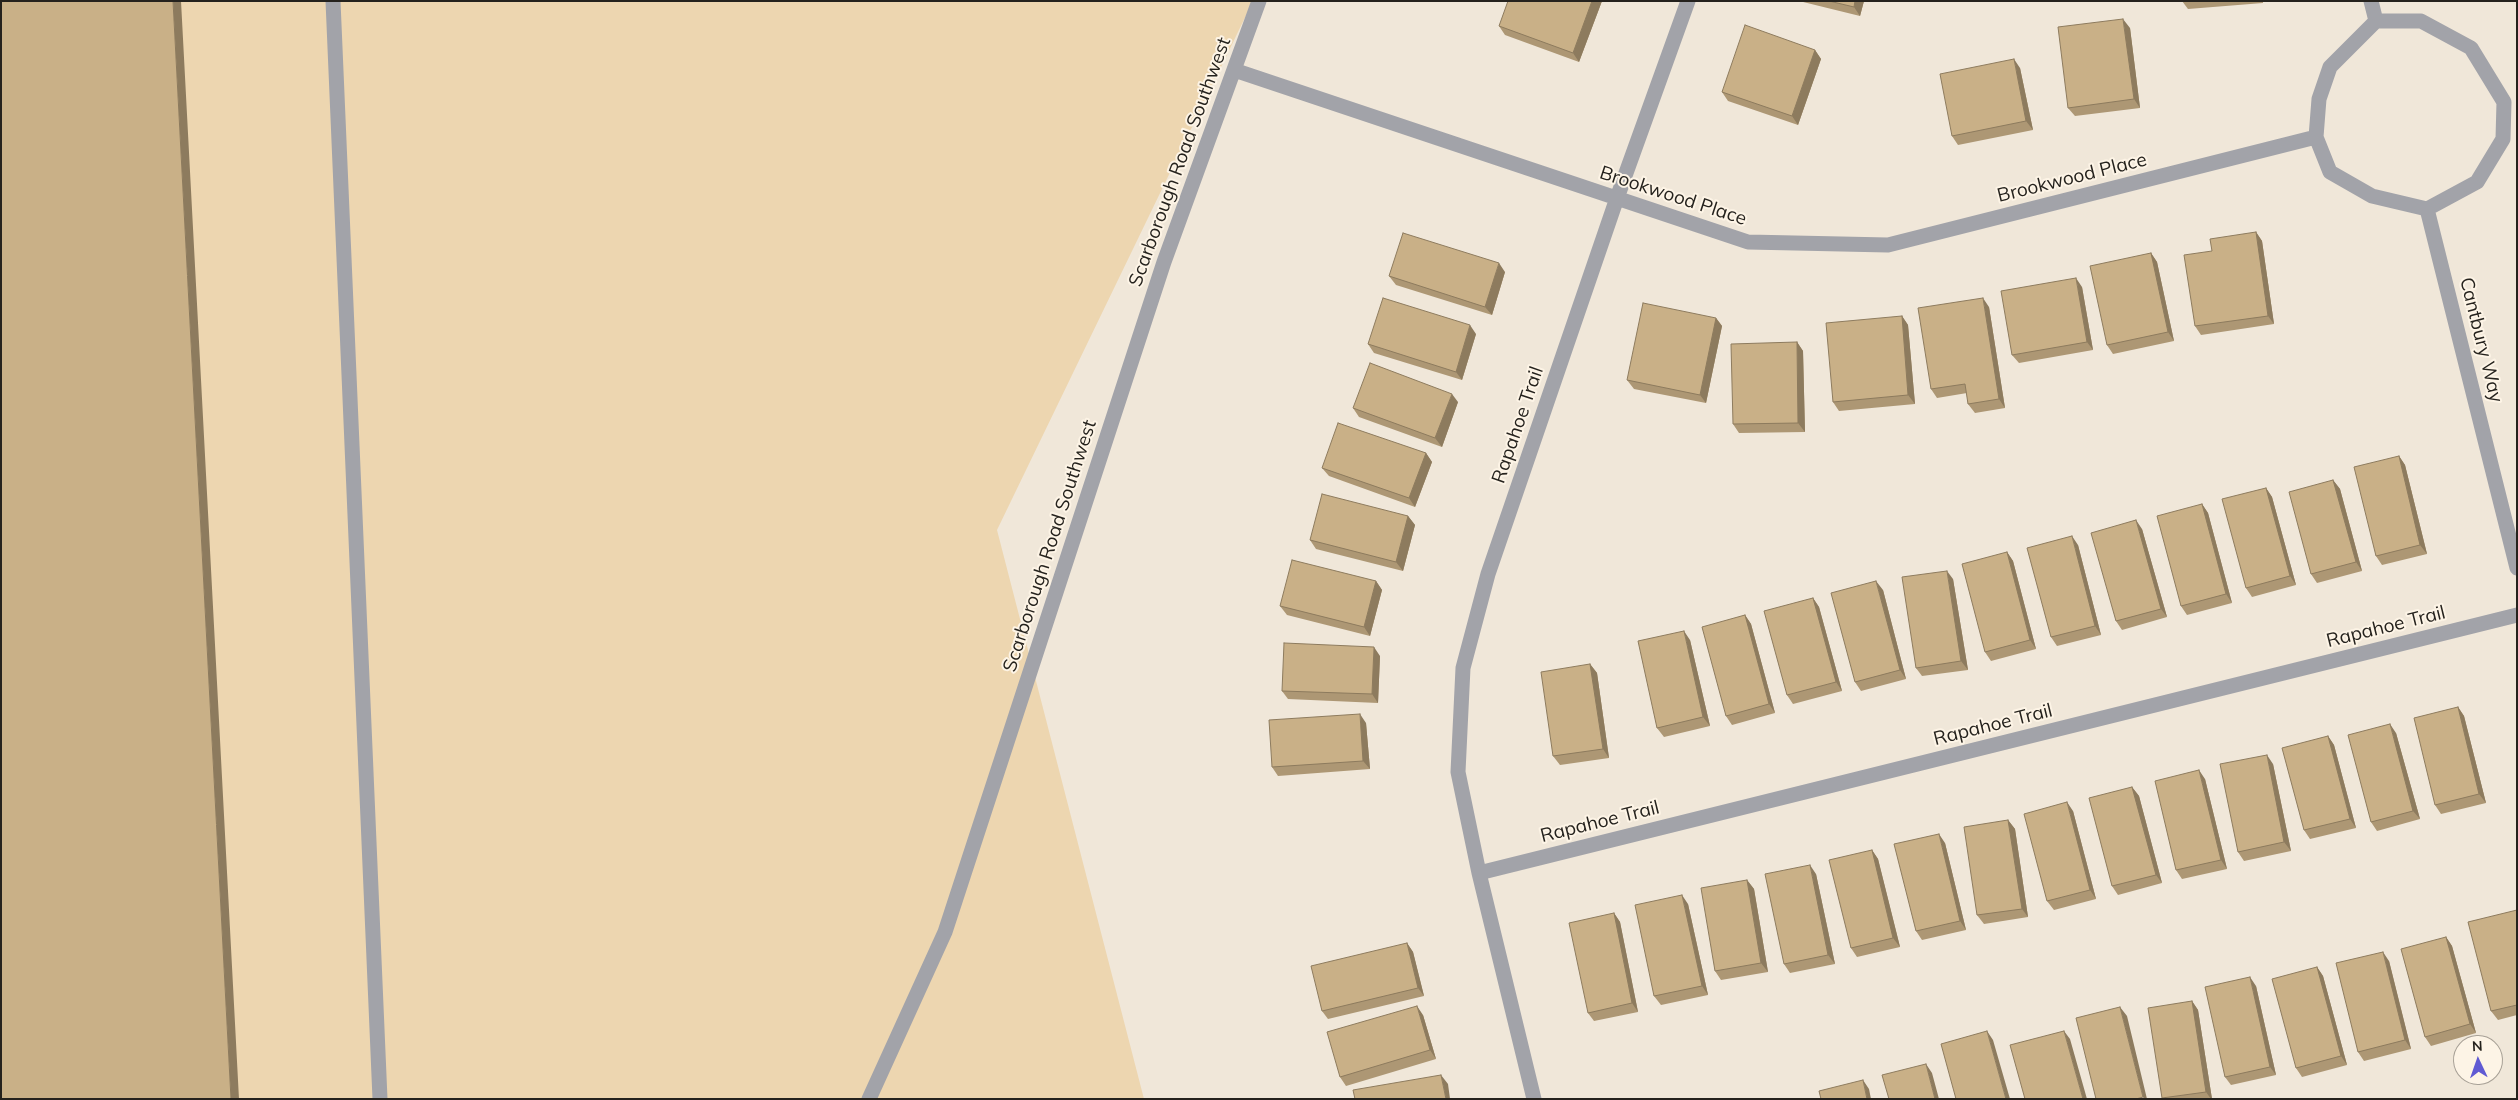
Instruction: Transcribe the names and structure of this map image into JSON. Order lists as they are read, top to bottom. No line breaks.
{"streets":{"street":["Scarborough Road Southwest","Brookwood Place","Cantbury Way","Rapahoe Trail"]},"crossings":[["Scarborough Road Southwest","Brookwood Place"],["Brookwood Place","Rapahoe Trail"]],"north":"top"}
